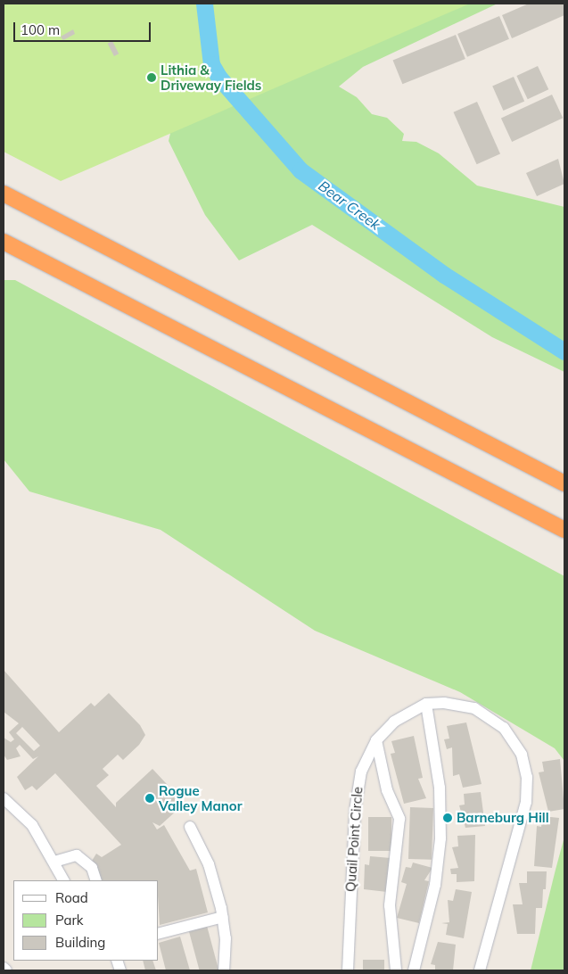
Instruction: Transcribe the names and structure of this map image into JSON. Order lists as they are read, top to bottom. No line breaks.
{"streets":{"street":["Quail Point Circle"]},"water":["Bear Creek"],"places":["Lithia & Driveway Fields","Rogue Valley Manor","Barneburg Hill"],"legend":["Road","Park","Building"],"scale_bar":"100 m"}
